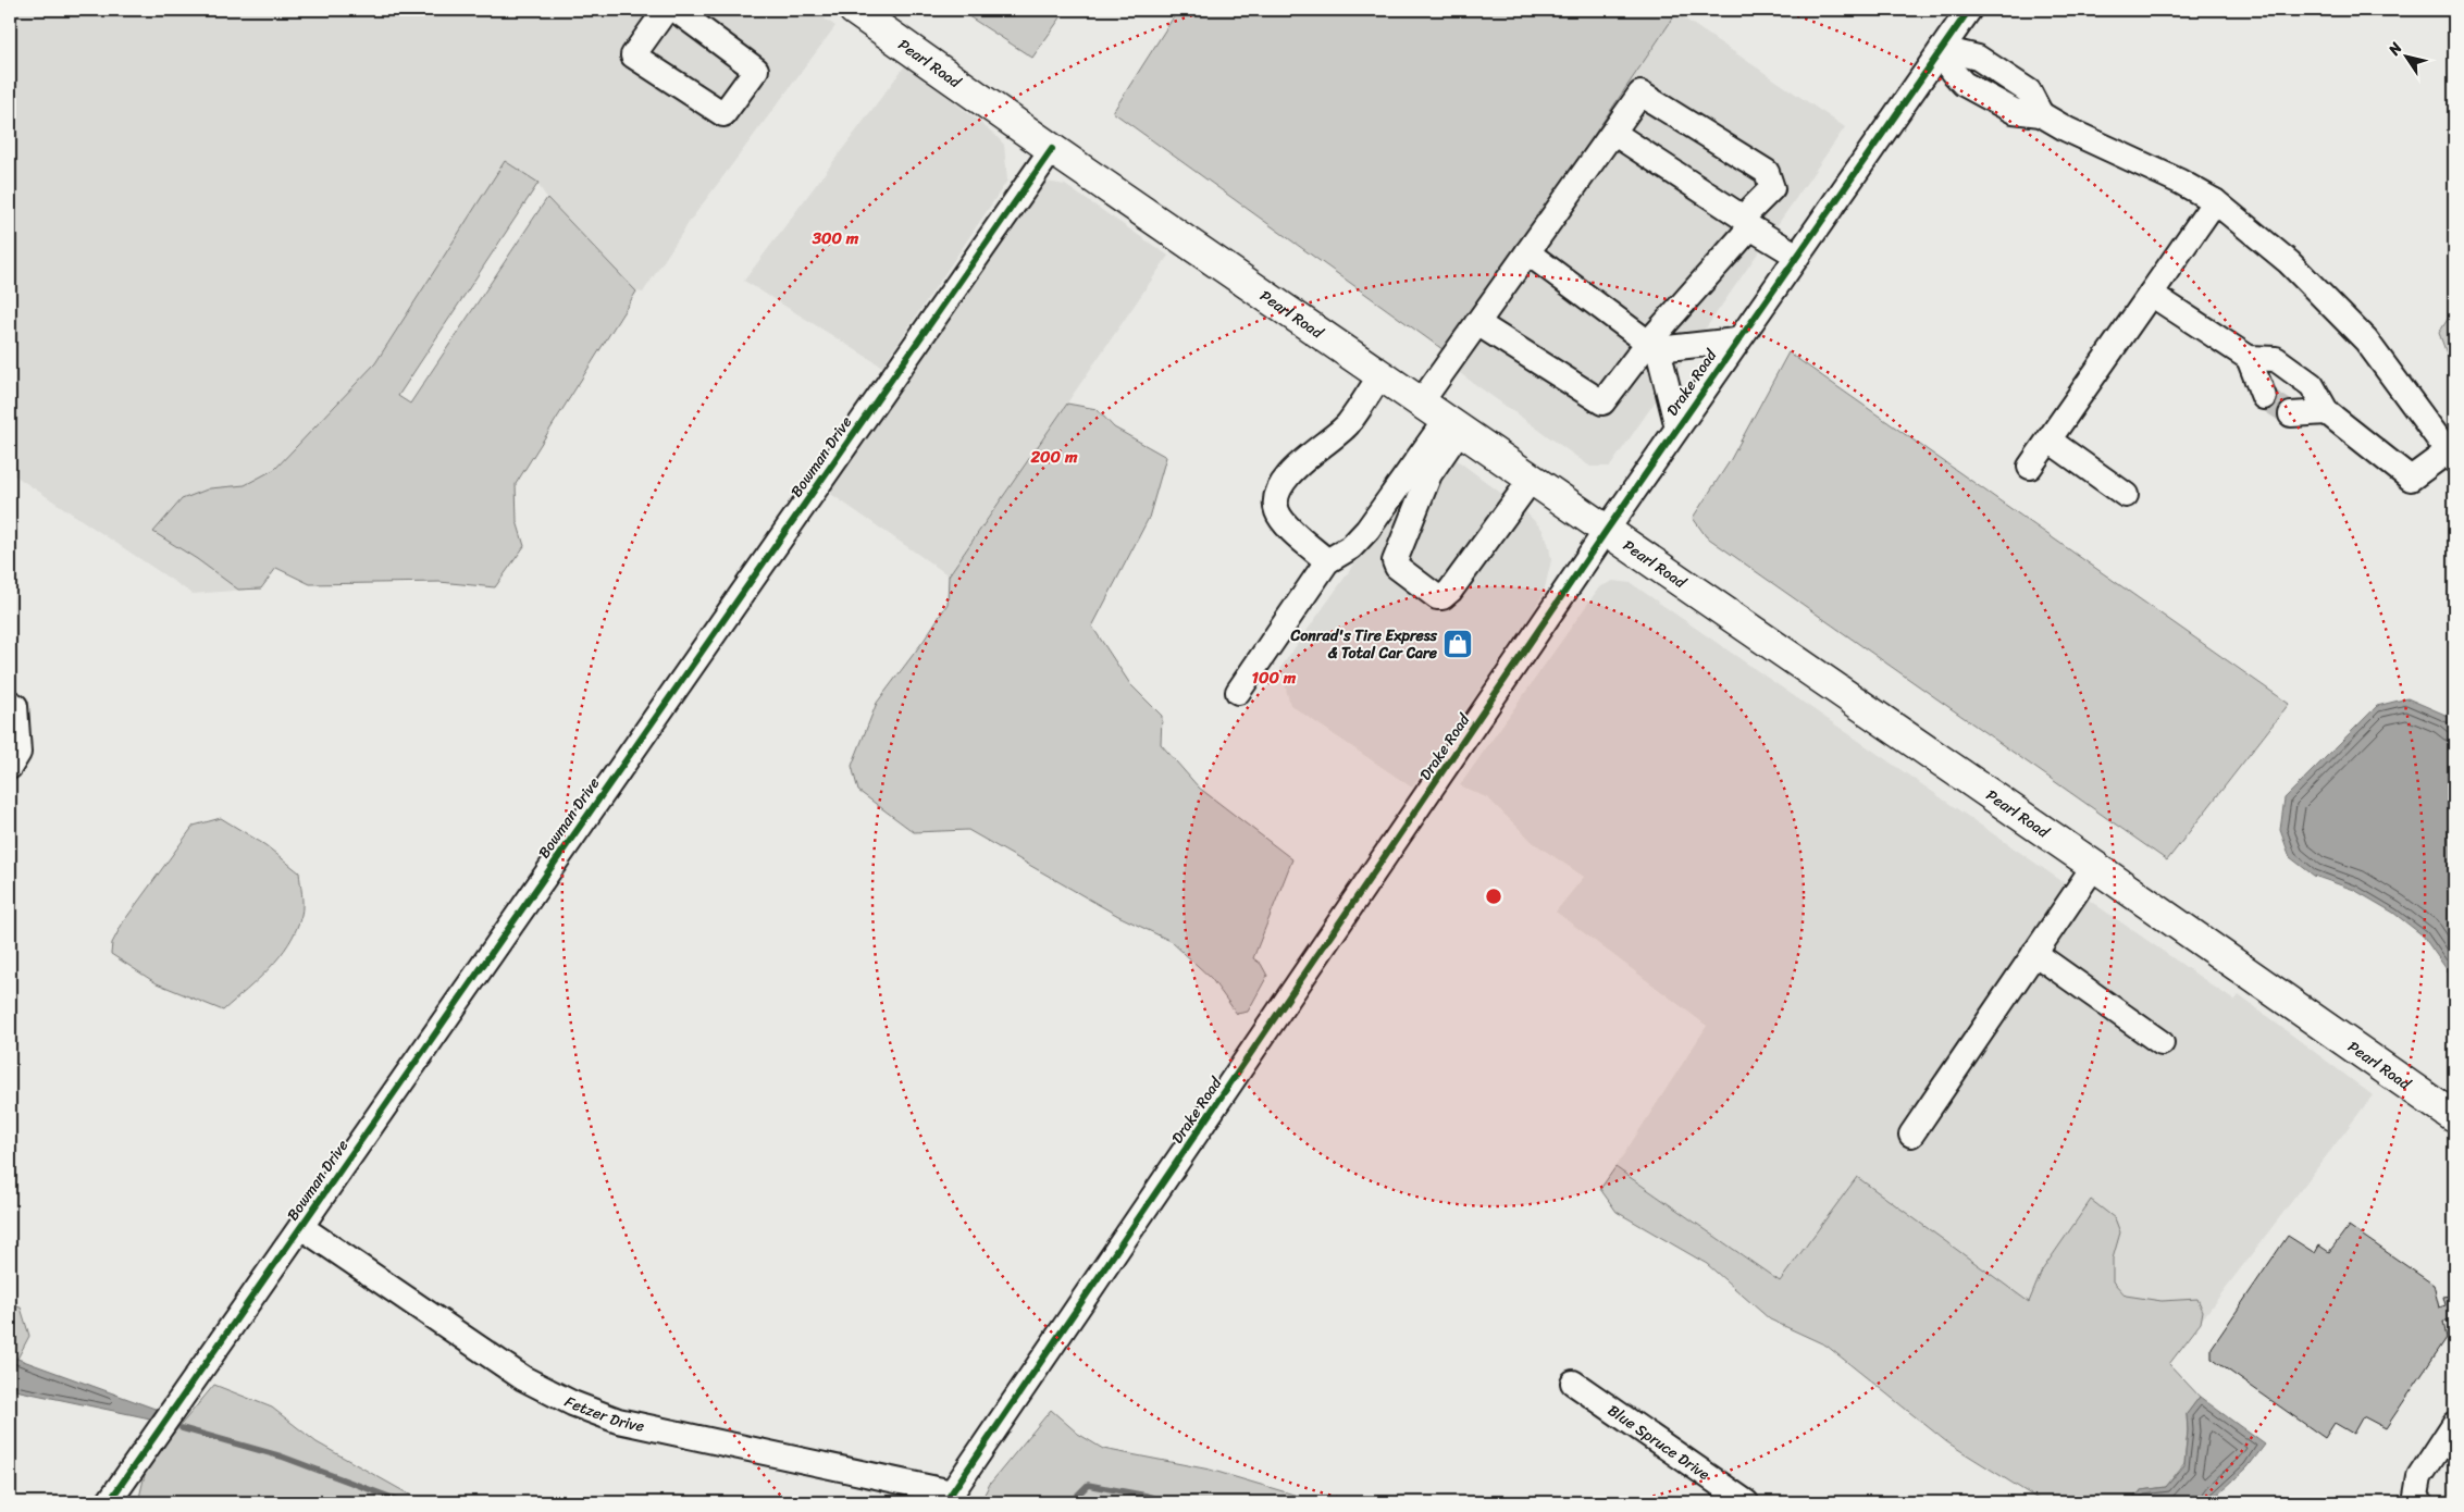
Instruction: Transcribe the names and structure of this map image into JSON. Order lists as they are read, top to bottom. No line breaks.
{"streets":{"main road":["Pearl Road"],"street":["Drake Road","Bowman Drive","Fetzer Drive","Blue Spruce Drive"]},"crossings":[["Pearl Road","Drake Road"],["Pearl Road","Bowman Drive"],["Drake Road","Fetzer Drive"],["Bowman Drive","Fetzer Drive"]],"places":{"shop":["Conrad's Tire Express & Total Car Care"]},"north":"top left","rings":["300 m","200 m","100 m"]}
